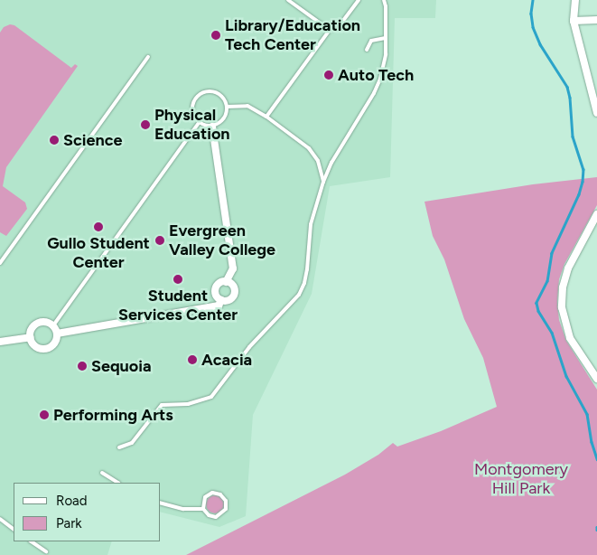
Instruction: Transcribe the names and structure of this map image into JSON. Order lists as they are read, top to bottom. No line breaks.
{"parks":["Montgomery Hill Park"],"places":["Library/Education Tech Center","Auto Tech","Physical Education","Science","Gullo Student Center","Evergreen Valley College","Student Services Center","Acacia","Sequoia","Performing Arts"],"legend":["Road","Park"]}
